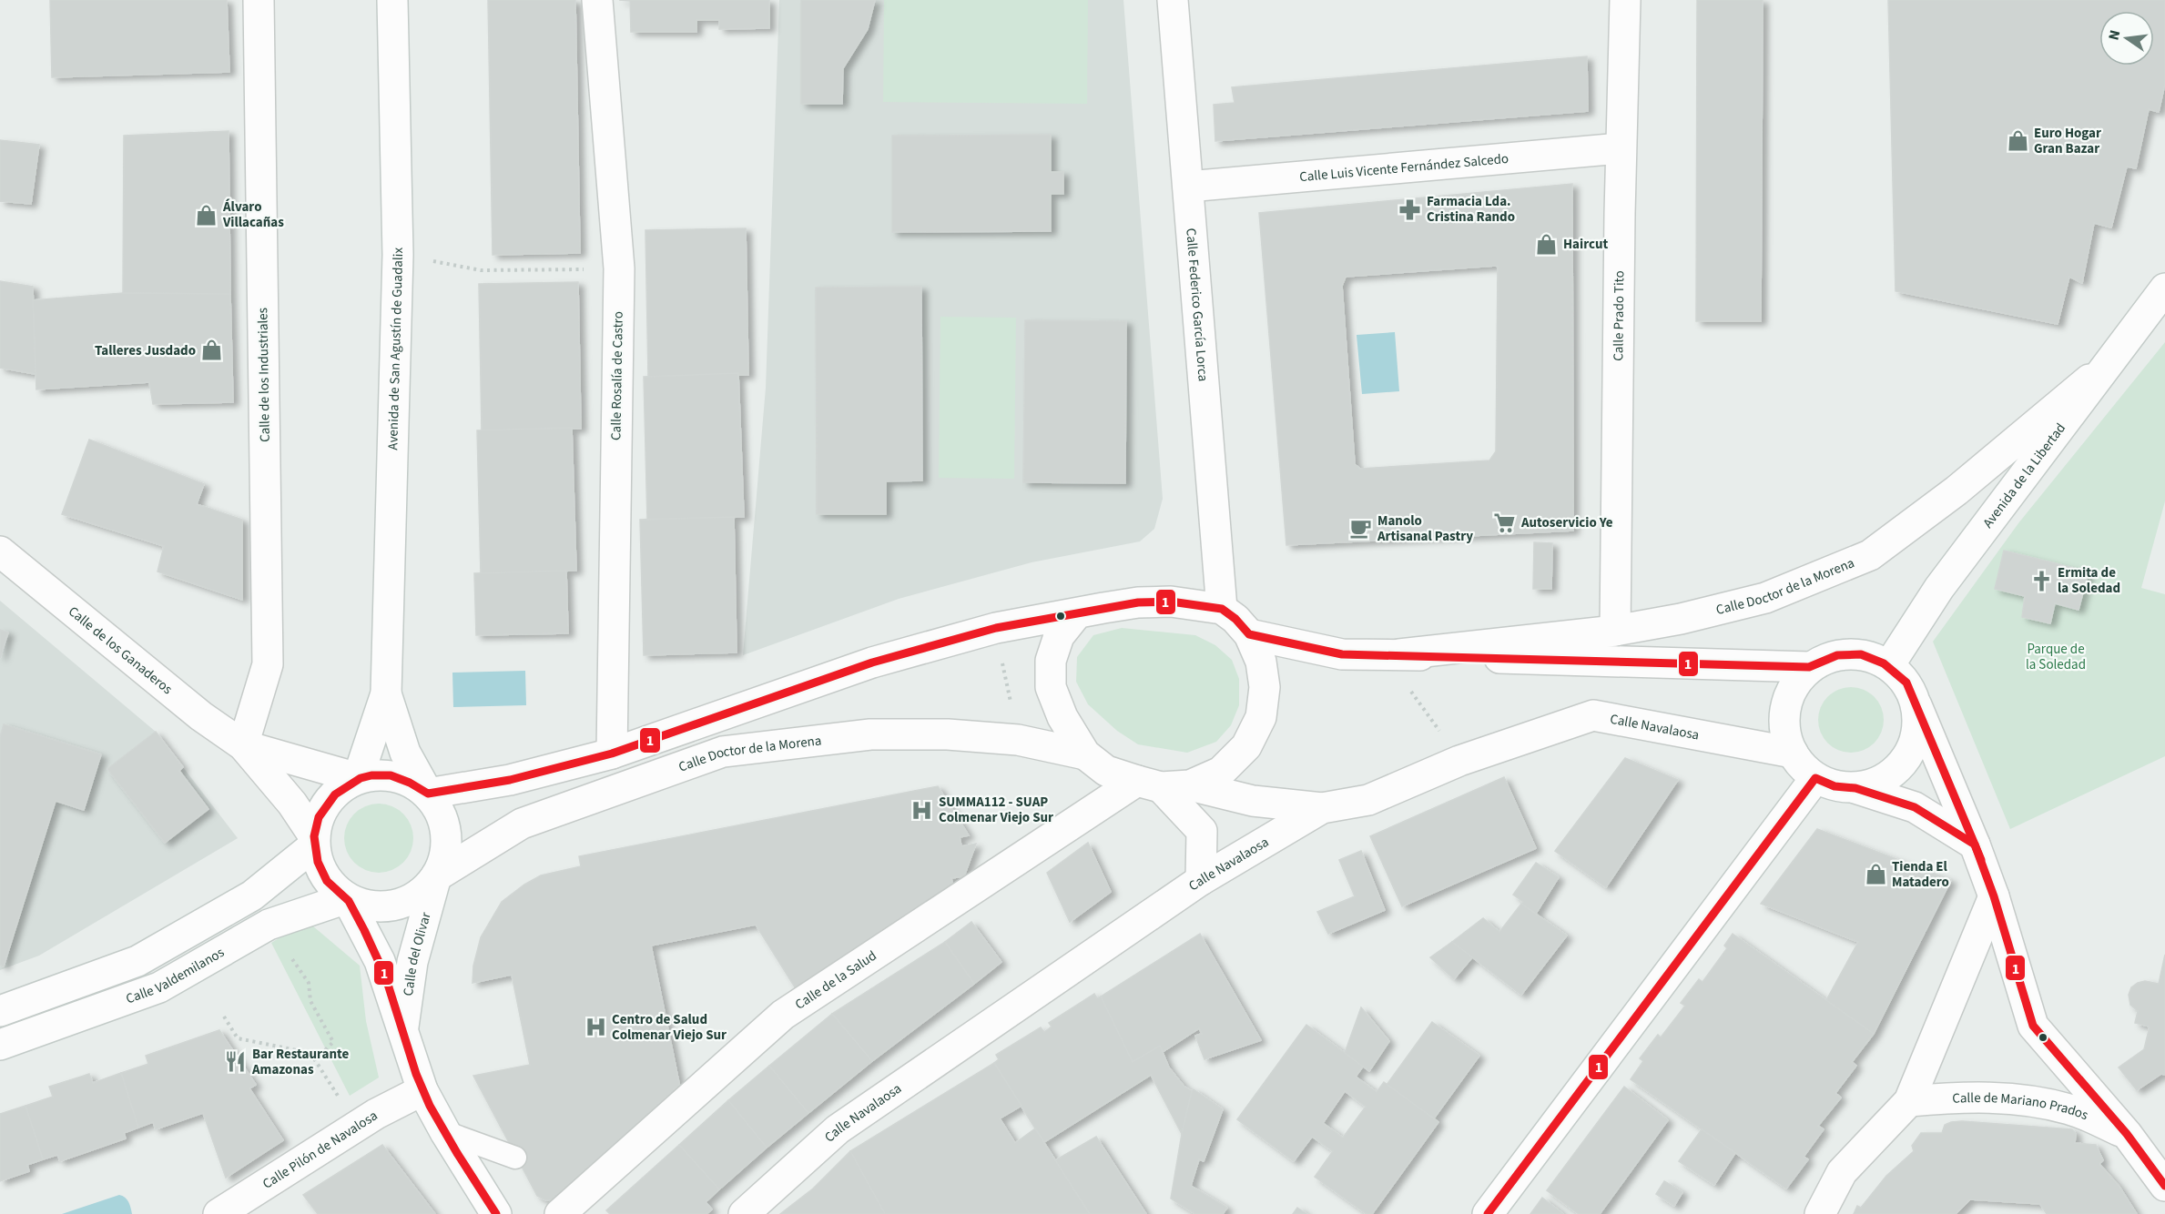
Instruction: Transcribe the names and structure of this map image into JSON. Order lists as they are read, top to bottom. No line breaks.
{"streets":{"street":["Calle Luis Vicente Fernández Salcedo","Calle Federico García Lorca","Calle Prado Tito","Avenida de San Agustín de Guadalix","Calle de los Industriales","Calle Rosalía de Castro","Avenida de la Libertad","Calle Doctor de la Morena","Calle de los Ganaderos","Calle Navalaosa","Calle del Olivar","Calle Valdemilanos","Calle de la Salud","Calle de Mariano Prados","Calle Pilón de Navalosa"]},"crossings":[["Calle Luis Vicente Fernández Salcedo","Calle Federico García Lorca"],["Calle Luis Vicente Fernández Salcedo","Calle Prado Tito"],["Calle Prado Tito","Calle Doctor de la Morena"],["Avenida de San Agustín de Guadalix","Calle Doctor de la Morena"],["Avenida de San Agustín de Guadalix","Calle de los Ganaderos"],["Avenida de San Agustín de Guadalix","Calle del Olivar"],["Avenida de San Agustín de Guadalix","Calle Valdemilanos"],["Calle de los Industriales","Calle de los Ganaderos"],["Avenida de la Libertad","Calle Doctor de la Morena"],["Avenida de la Libertad","Calle Navalaosa"],["Calle Doctor de la Morena","Calle de los Ganaderos"],["Calle Doctor de la Morena","Calle Navalaosa"],["Calle Doctor de la Morena","Calle del Olivar"],["Calle Doctor de la Morena","Calle Valdemilanos"],["Calle de los Ganaderos","Calle del Olivar"],["Calle de los Ganaderos","Calle Valdemilanos"],["Calle del Olivar","Calle Valdemilanos"],["Calle del Olivar","Calle Pilón de Navalosa"]],"parks":["Parque de la Soledad"],"places":{"shop":["Euro Hogar Gran Bazar","Álvaro Villacañas","Haircut","Talleres Jusdado","Tienda El Matadero"],"pharmacy":["Farmacia Lda. Cristina Rando"],"supermarket":["Autoservicio Ye"],"cafe":["Manolo Artisanal Pastry"],"church":["Ermita de la Soledad"],"hospital":["SUMMA112 - SUAP Colmenar Viejo Sur","Centro de Salud Colmenar Viejo Sur"],"restaurant":["Bar Restaurante Amazonas"]},"lines":["transit line 1"],"north":"left"}
